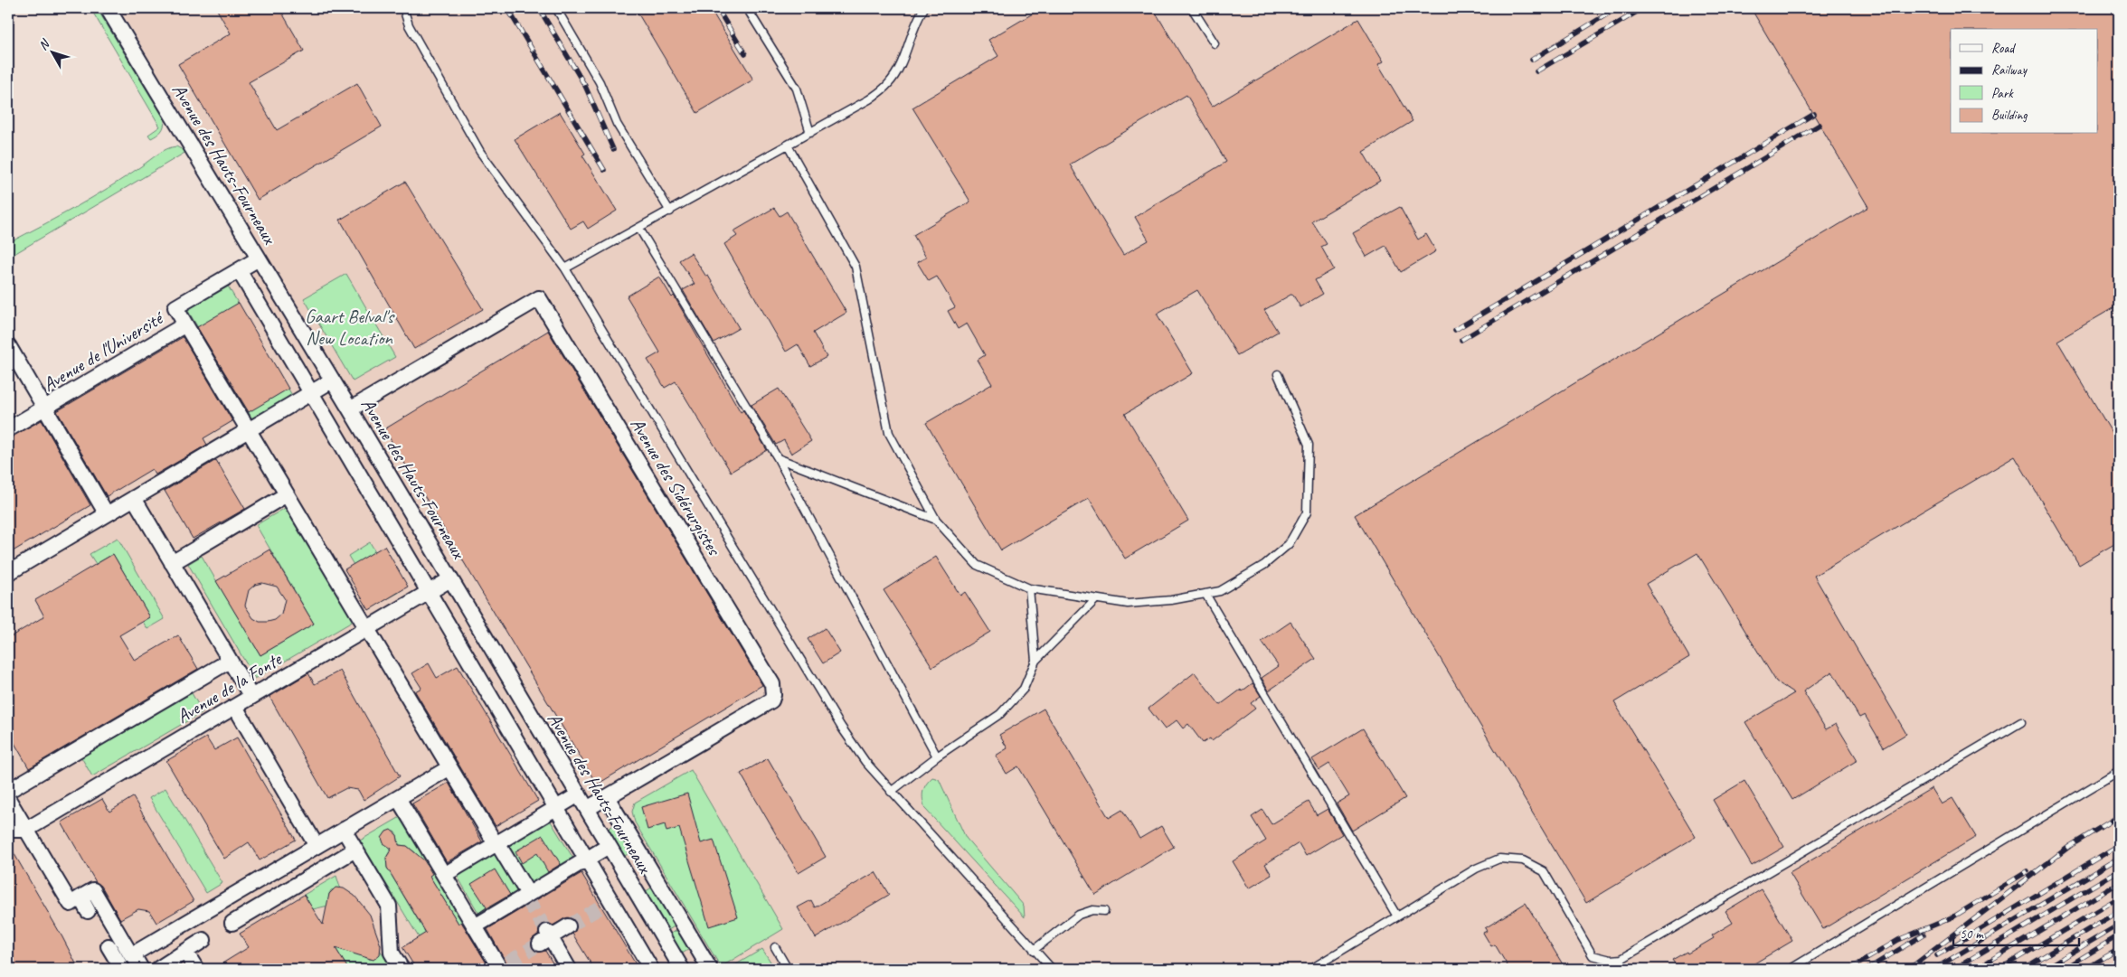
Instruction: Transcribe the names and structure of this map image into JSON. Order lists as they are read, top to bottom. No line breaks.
{"streets":{"street":["Avenue des Hauts-Fourneaux","Avenue de l'Université","Avenue des Sidérurgistes","Avenue de la Fonte"]},"crossings":[["Avenue des Hauts-Fourneaux","Avenue de l'Université"],["Avenue des Hauts-Fourneaux","Avenue des Sidérurgistes"],["Avenue des Hauts-Fourneaux","Avenue de la Fonte"]],"parks":["Gaart Belval's New Location"],"legend":["Road","Railway","Park","Building"],"scale_bar":"50 m","north":"top left"}
